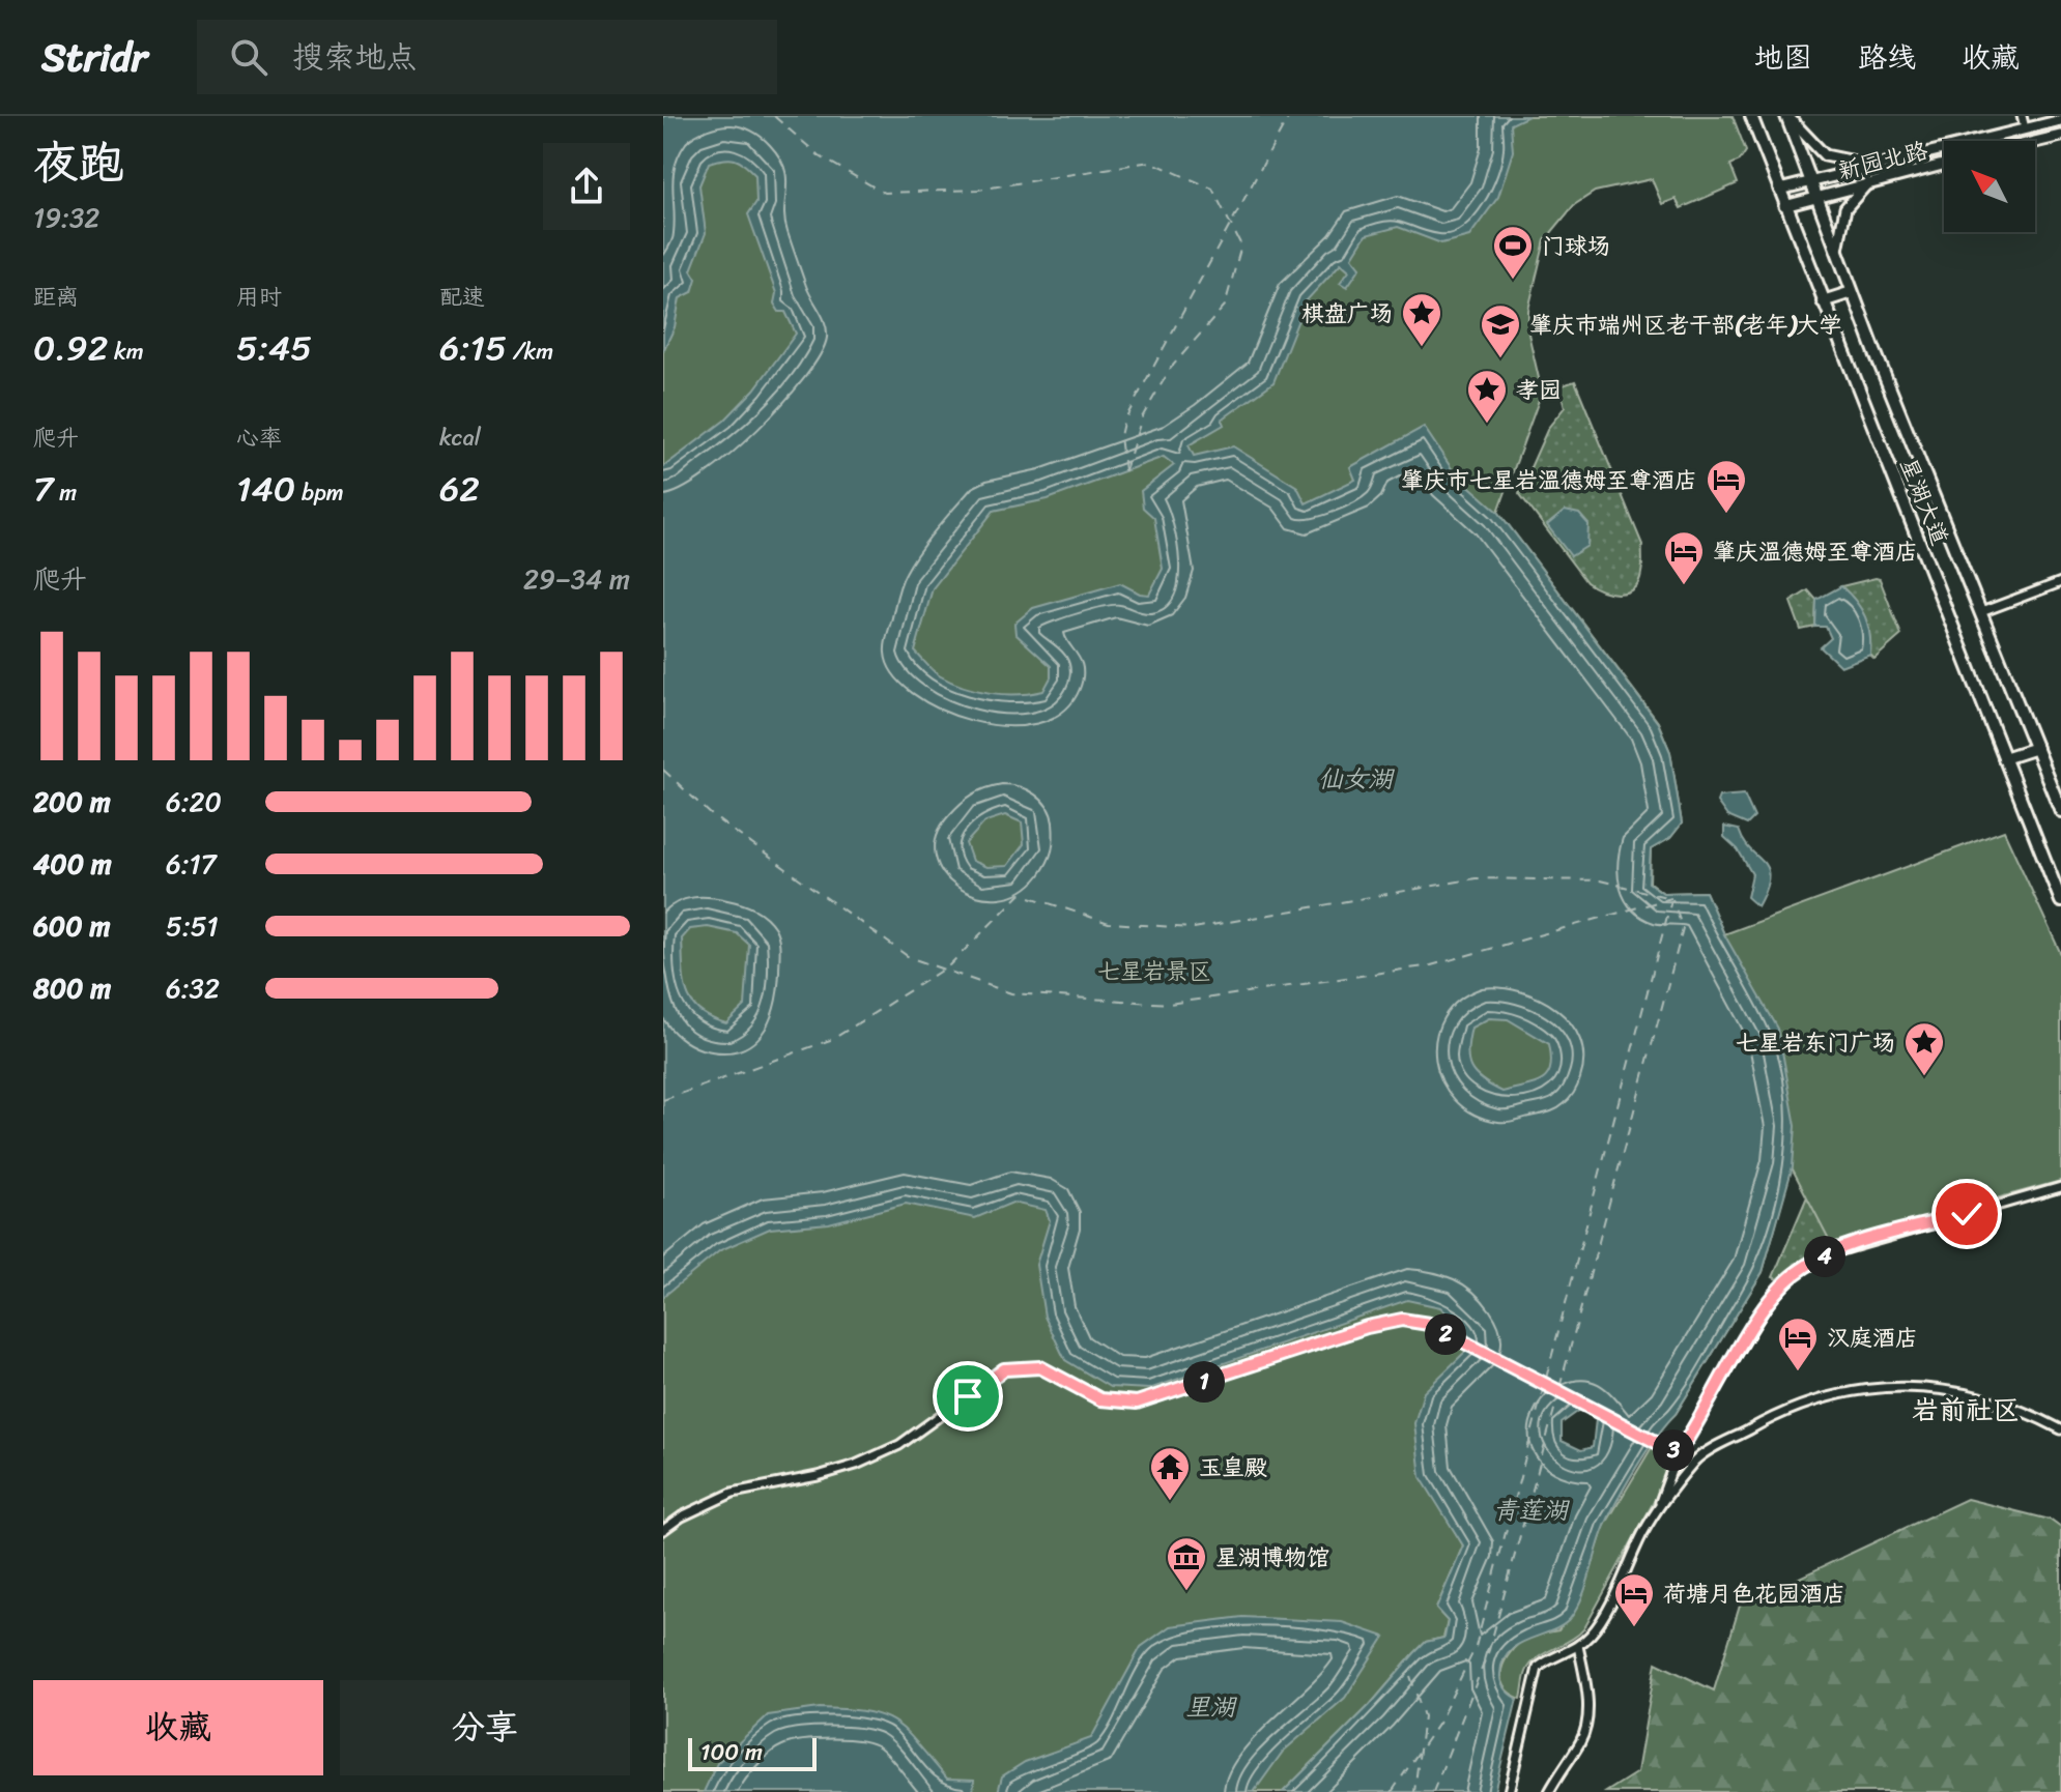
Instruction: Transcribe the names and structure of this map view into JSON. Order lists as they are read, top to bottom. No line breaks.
{"streets":{"main road":["新园北路","星湖大道"]},"crossings":[["新园北路","星湖大道"]],"districts":["岩前社区"],"water":["仙女湖","青莲湖","里湖"],"parks":["七星岩景区"],"places":{"sports":["门球场"],"place":["棋盘广场","孝园","七星岩东门广场"],"school or university":["肇庆市端州区老干部(老年)大学"],"hotel":["肇庆市七星岩温德姆至尊酒店","肇庆温德姆至尊酒店","汉庭酒店","荷塘月色花园酒店"],"temple":["玉皇殿"],"museum":["星湖博物馆"]},"scale_bar":"100 m","north":"top left","page":{"header":"Stridr","search":"搜索地点","nav":["地图","路线","收藏"],"heading":["夜跑","19:32"],"stats":[["距离","0.92 km"],["用时","5:45"],["配速","6:15 /km"],["爬升","7 m"],["心率","140 bpm"],["kcal","62"]],"chart":["爬升","29–34 m"],"list":[{"name":"200 m","note":"6:20"},{"name":"400 m","note":"6:17"},{"name":"600 m","note":"5:51"},{"name":"800 m","note":"6:32"}],"pins":["4","2","1","3"],"buttons":["收藏","分享"],"scale":"100 m"}}
